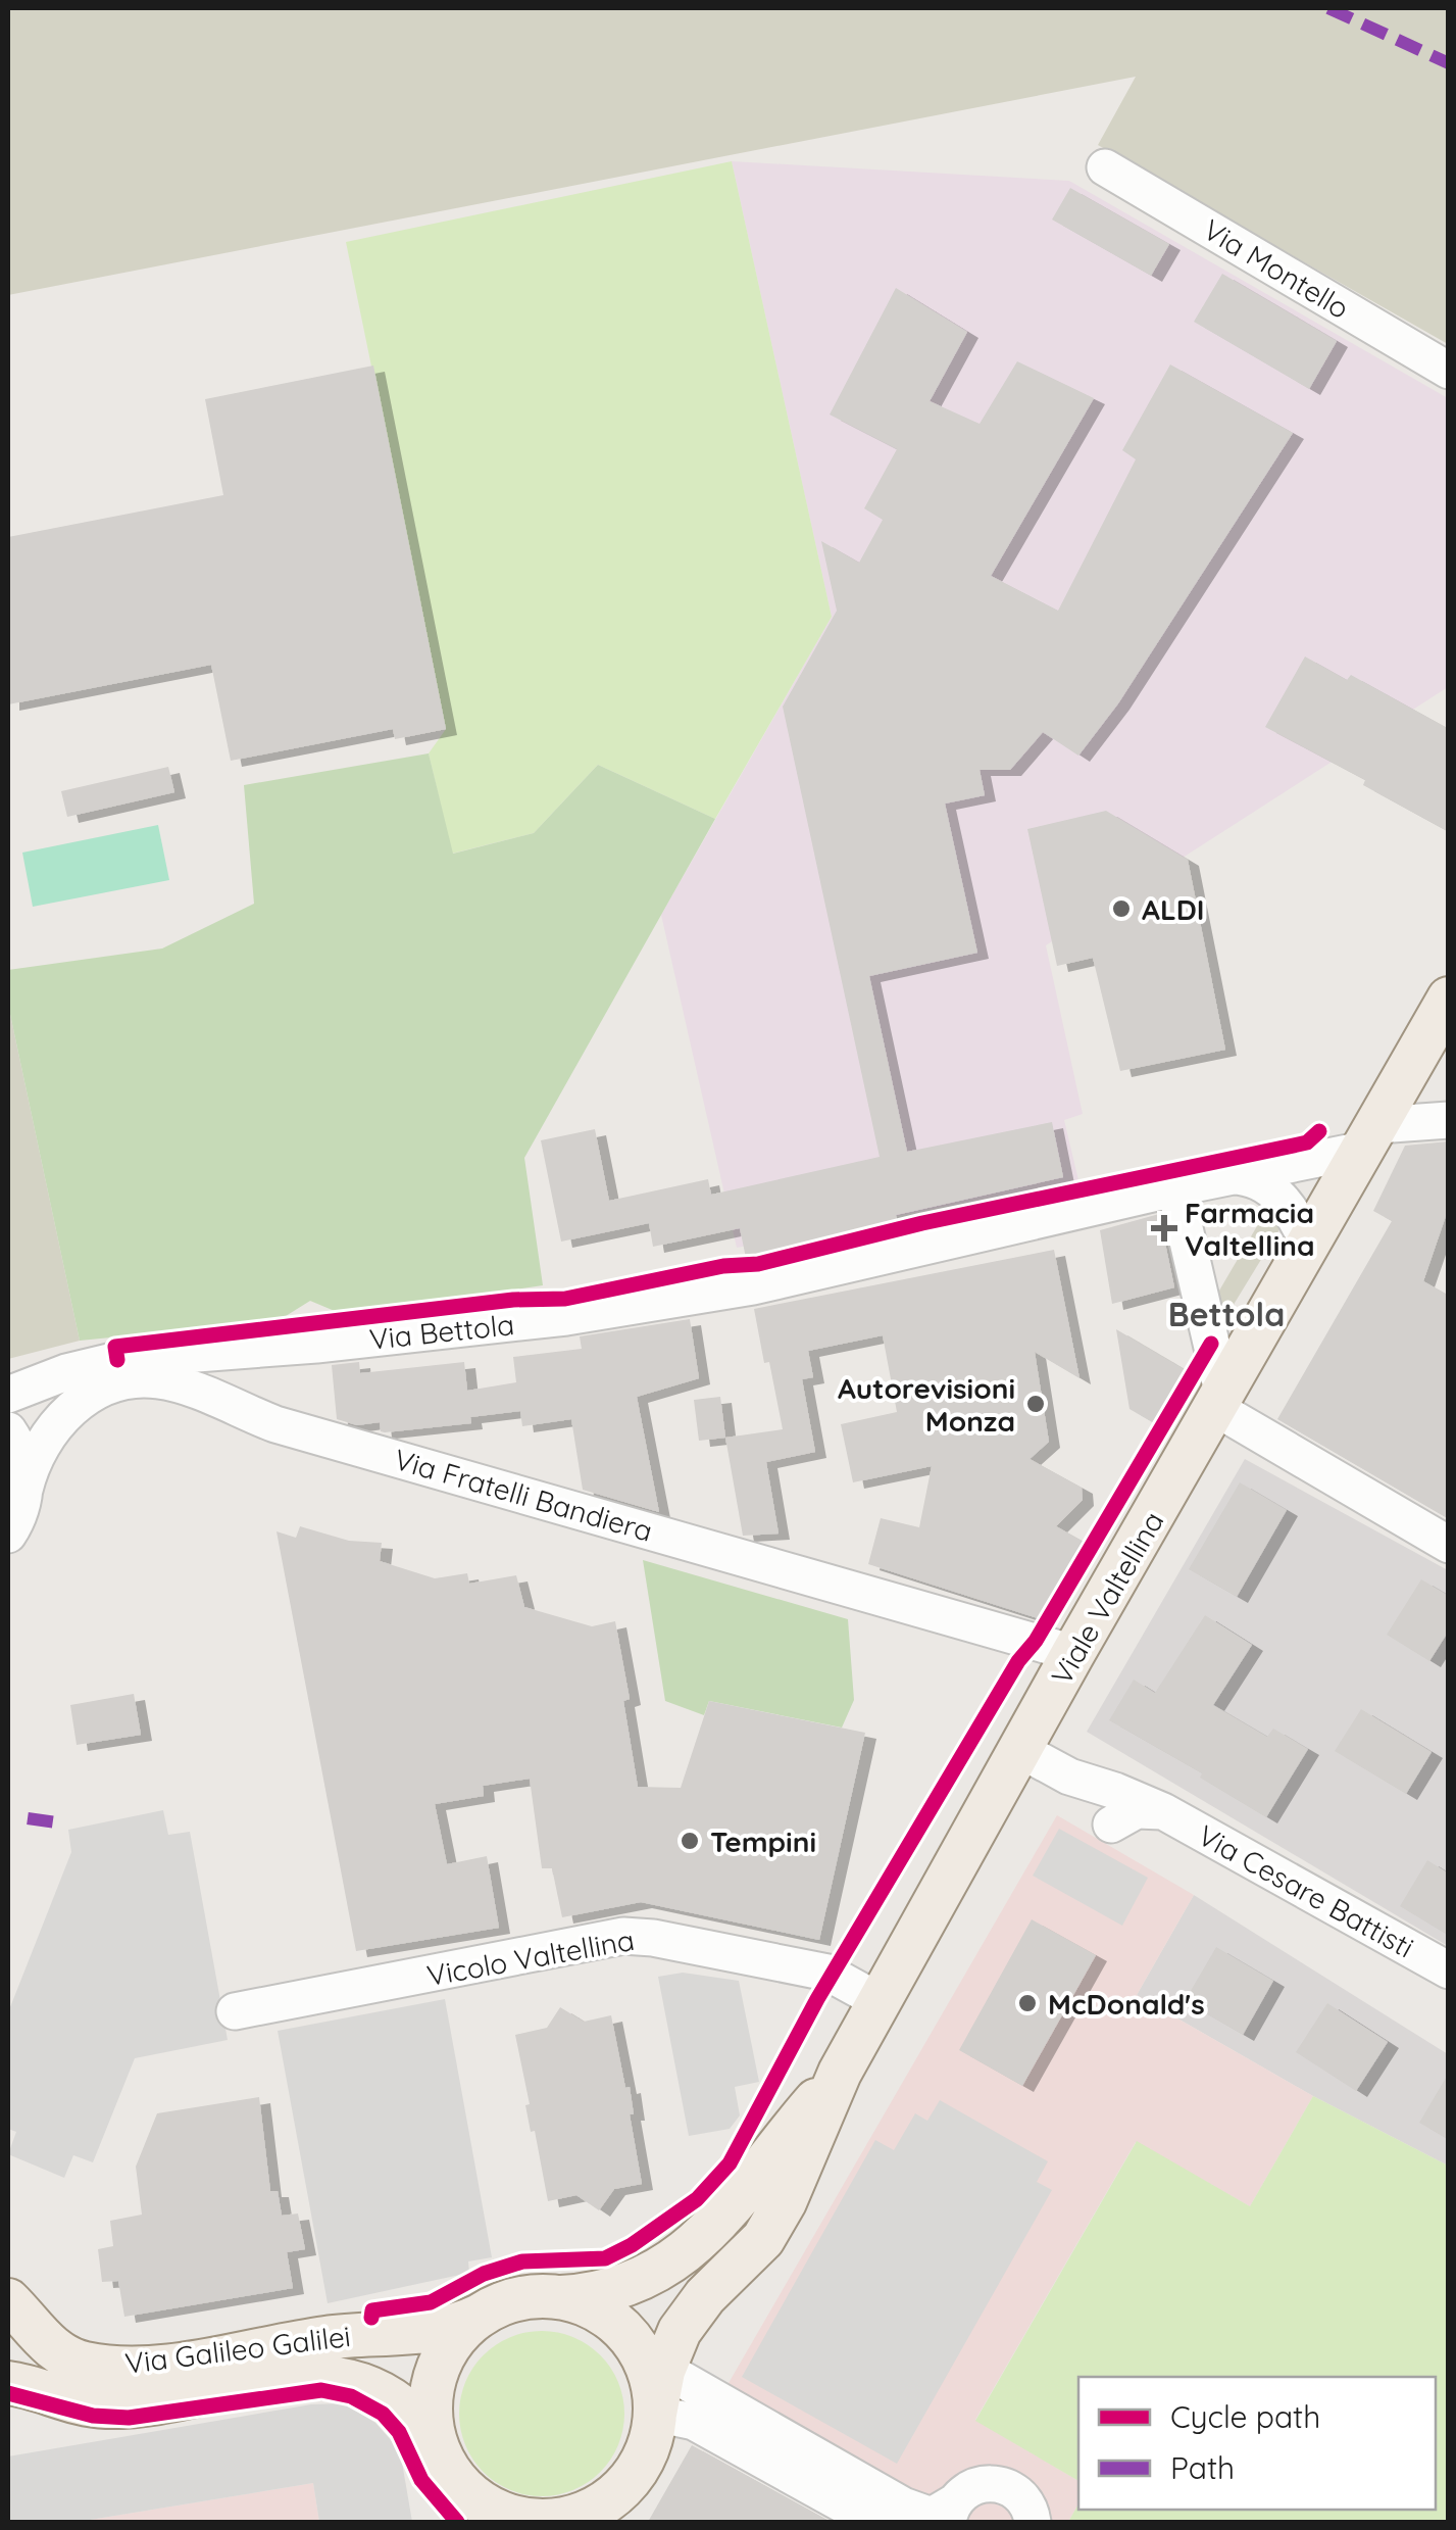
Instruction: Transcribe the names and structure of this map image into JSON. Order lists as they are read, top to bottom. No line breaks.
{"streets":{"main road":["Viale Valtellina","Via Galileo Galilei"],"street":["Via Montello","Via Bettola","Via Fratelli Bandiera","Via Cesare Battisti","Vicolo Valtellina"]},"crossings":[["Via Bettola","Viale Valtellina"],["Via Fratelli Bandiera","Viale Valtellina"],["Viale Valtellina","Via Cesare Battisti"],["Viale Valtellina","Vicolo Valtellina"],["Viale Valtellina","Via Galileo Galilei"]],"districts":["Bettola"],"places":{"other":["ALDI","Autorevisioni Monza","Tempini","McDonald's"],"health":["Farmacia Valtellina"]},"legend":["Cycle path","Path"]}
